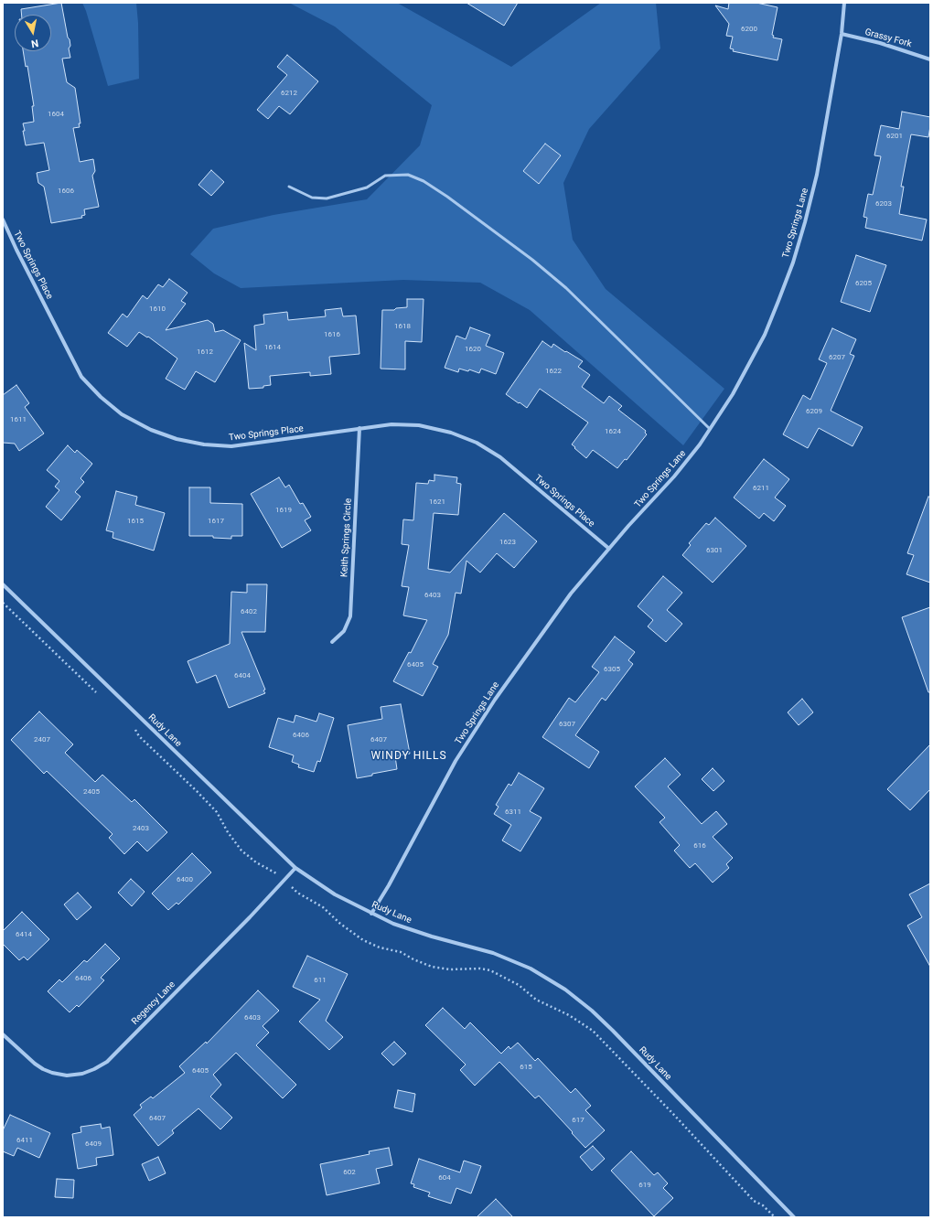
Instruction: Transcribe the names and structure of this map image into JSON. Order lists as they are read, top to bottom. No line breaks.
{"streets":{"street":["Grassy Fork","Two Springs Lane","Two Springs Place","Keith Springs Circle","Rudy Lane","Regency Lane"]},"crossings":[["Grassy Fork","Two Springs Lane"],["Two Springs Lane","Two Springs Place"],["Two Springs Lane","Rudy Lane"],["Two Springs Place","Keith Springs Circle"],["Rudy Lane","Regency Lane"]],"districts":["WINDY HILLS"],"house_numbers":["6200","6212","1604","6201","1606","6203","6205","1610","1618","1616","1614","1620","1612","6207","1622","6209","1611","1624","6211","1621","1619","1615","1617","1623","6301","6403","6402","6405","6305","6404","6307","6406","2407","6407","2405","6311","2403","616","6400","6414","6406","611","6403","615","6405","6407","617","6411","6409","602","604","619"],"north":"bottom"}
